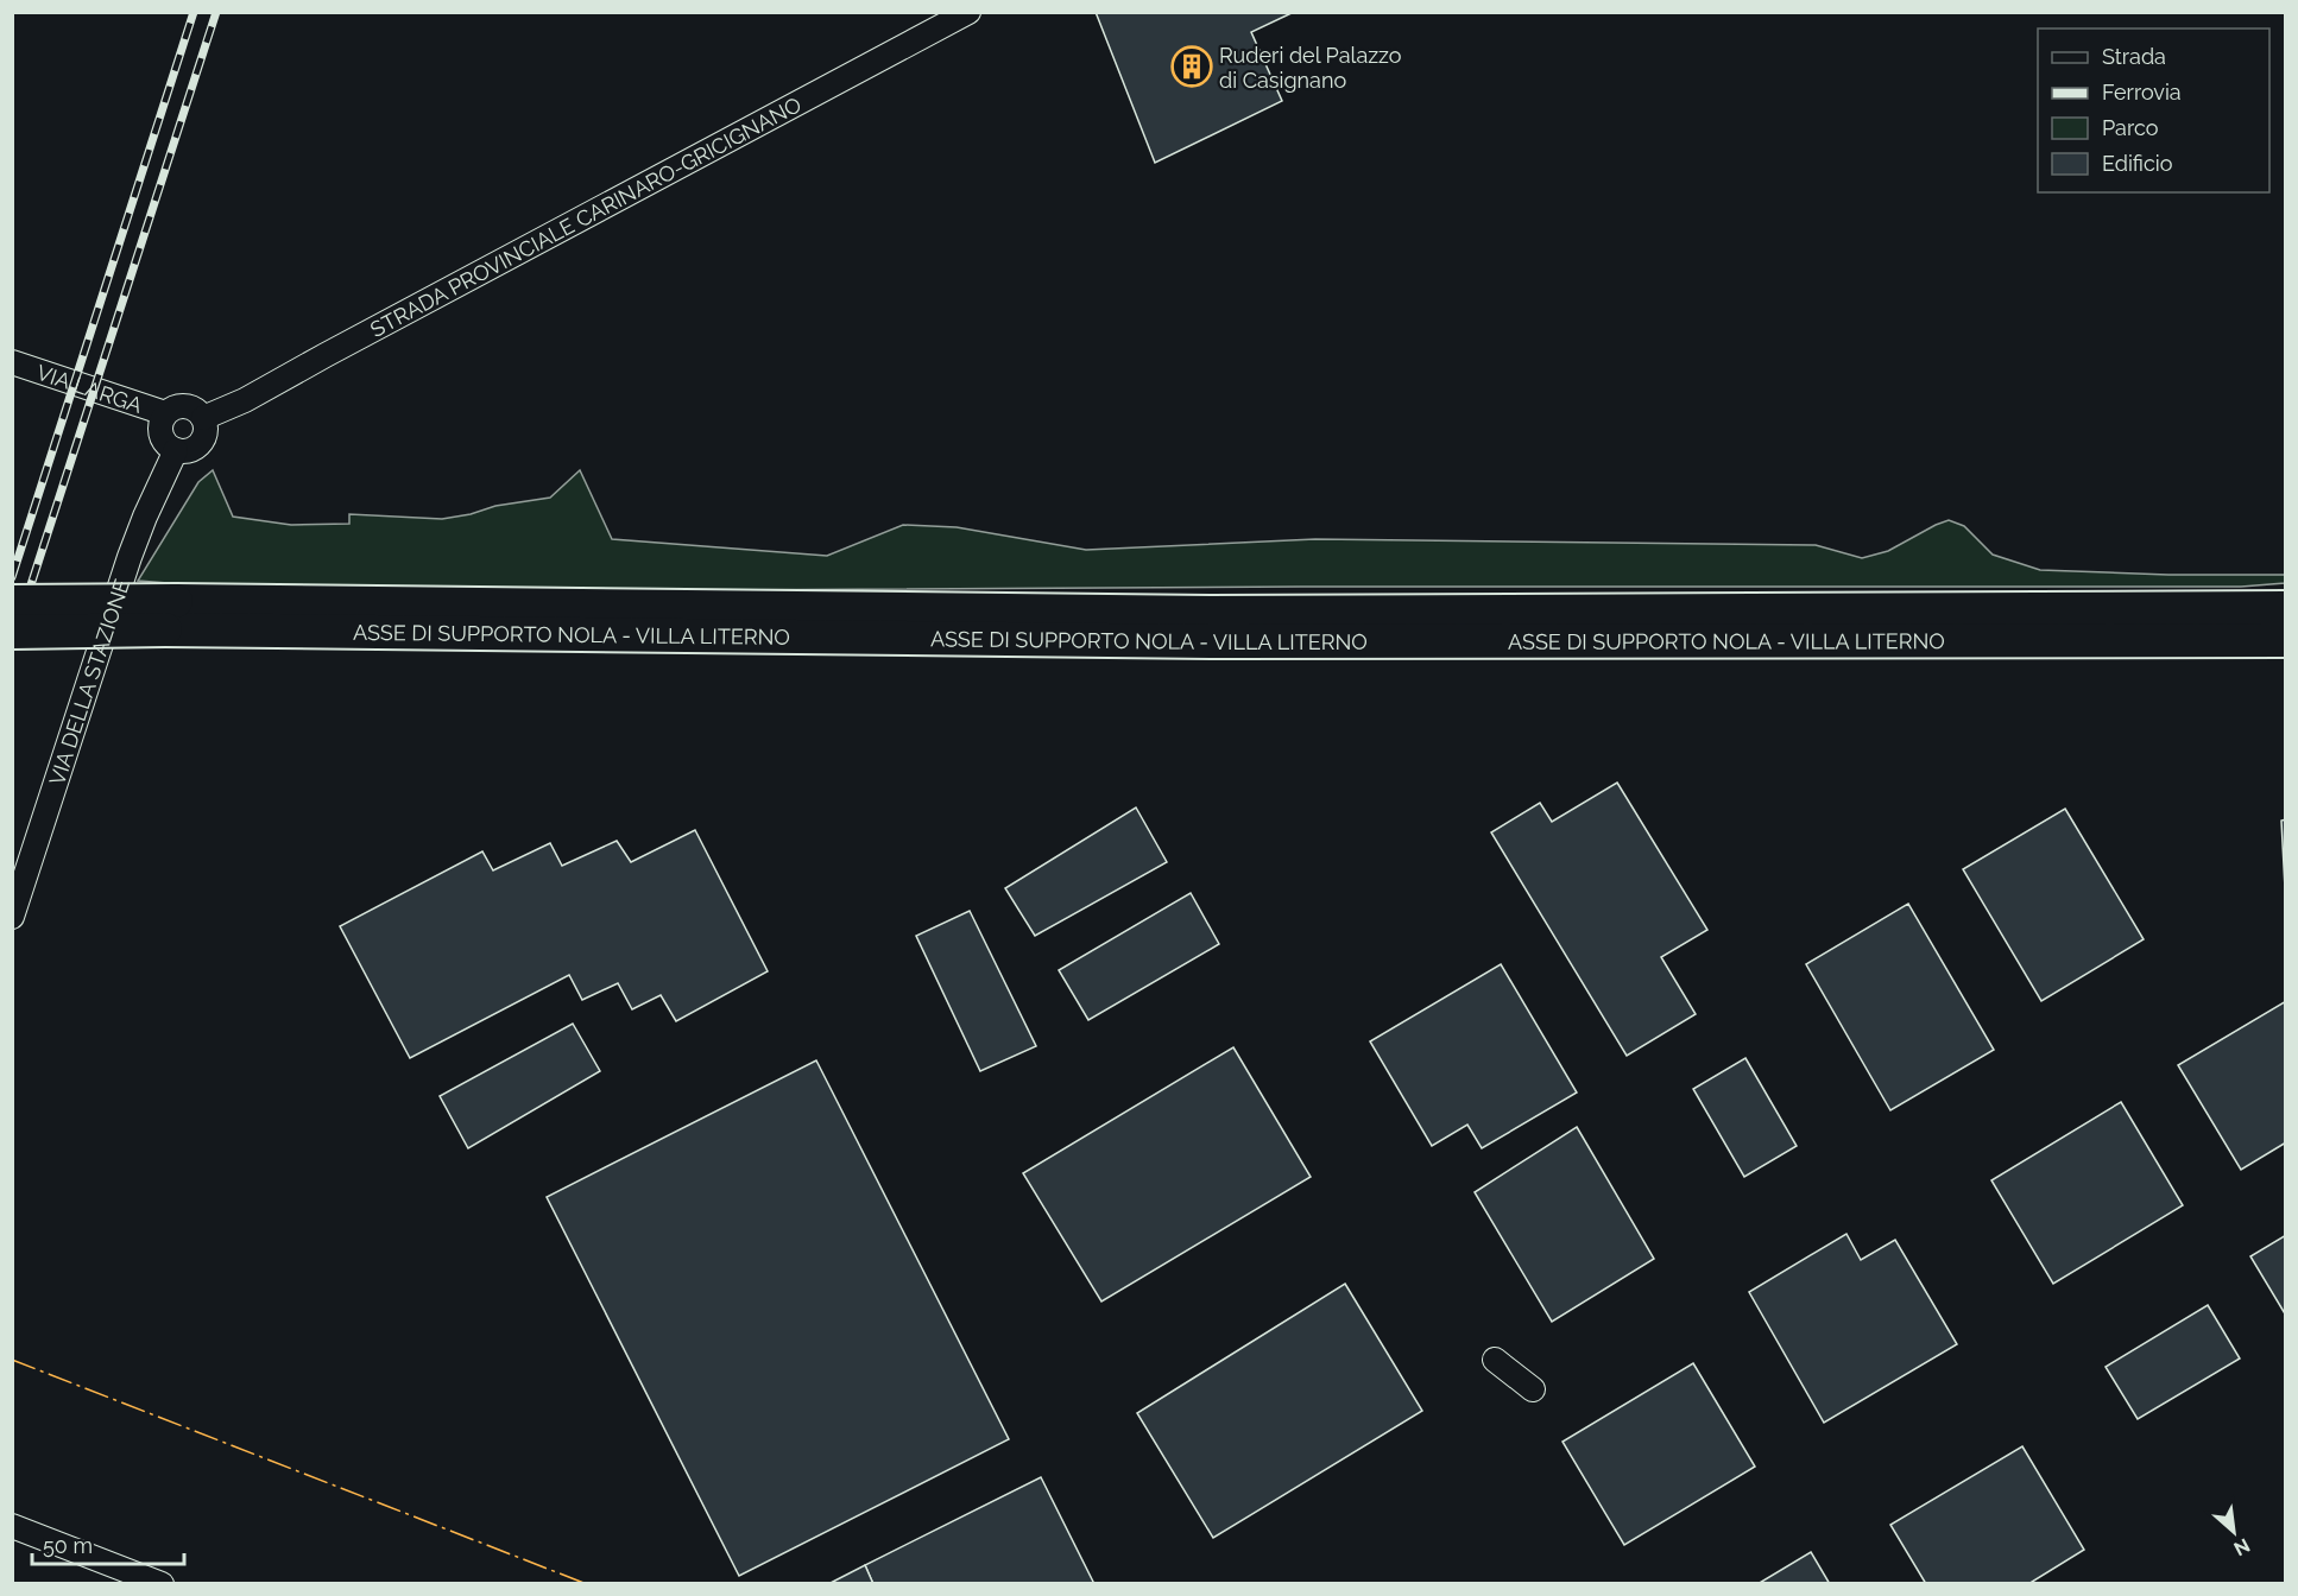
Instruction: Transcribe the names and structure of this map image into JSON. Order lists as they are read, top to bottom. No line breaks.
{"streets":{"highway":["ASSE DI SUPPORTO NOLA - VILLA LITERNO"],"street":["STRADA PROVINCIALE CARINARO-GRICIGNANO","VIA LARGA","VIA DELLA STAZIONE"]},"crossings":[["STRADA PROVINCIALE CARINARO-GRICIGNANO","VIA LARGA"],["STRADA PROVINCIALE CARINARO-GRICIGNANO","VIA DELLA STAZIONE"],["VIA LARGA","VIA DELLA STAZIONE"]],"places":{"building":["Ruderi del Palazzo di Casignano"]},"legend":["Strada","Ferrovia","Parco","Edificio"],"scale_bar":"50 m","north":"bottom right"}
